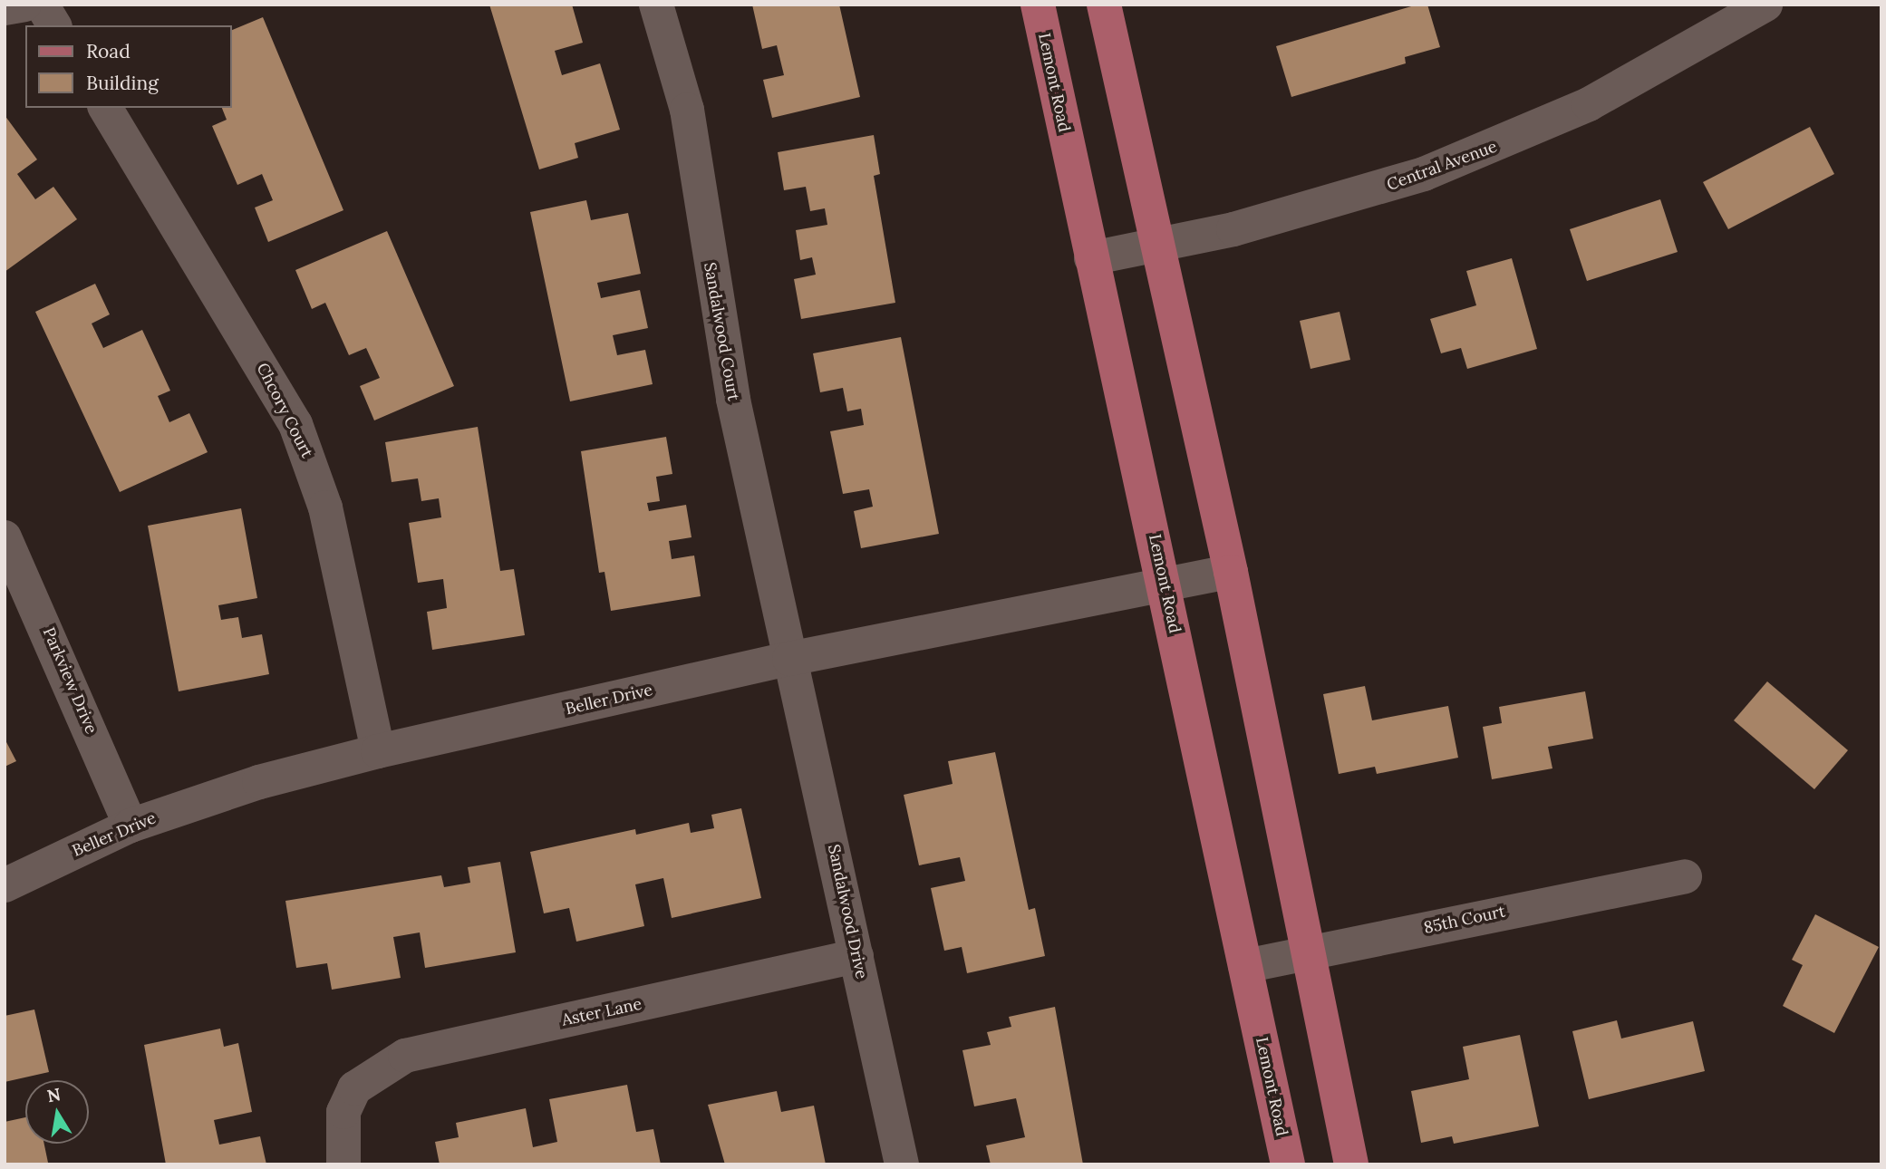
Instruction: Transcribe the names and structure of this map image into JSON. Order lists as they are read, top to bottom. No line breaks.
{"streets":{"main road":["Lemont Road"],"street":["Central Avenue","Sandalwood Court","Chcory Court","Parkview Drive","Beller Drive","Sandalwood Drive","85th Court","Aster Lane"]},"crossings":[["Lemont Road","Central Avenue"],["Lemont Road","Beller Drive"],["Lemont Road","85th Court"],["Sandalwood Court","Beller Drive"],["Sandalwood Court","Sandalwood Drive"],["Chcory Court","Beller Drive"],["Parkview Drive","Beller Drive"],["Beller Drive","Sandalwood Drive"],["Sandalwood Drive","Aster Lane"]],"legend":["Road","Building"],"north":"top"}
